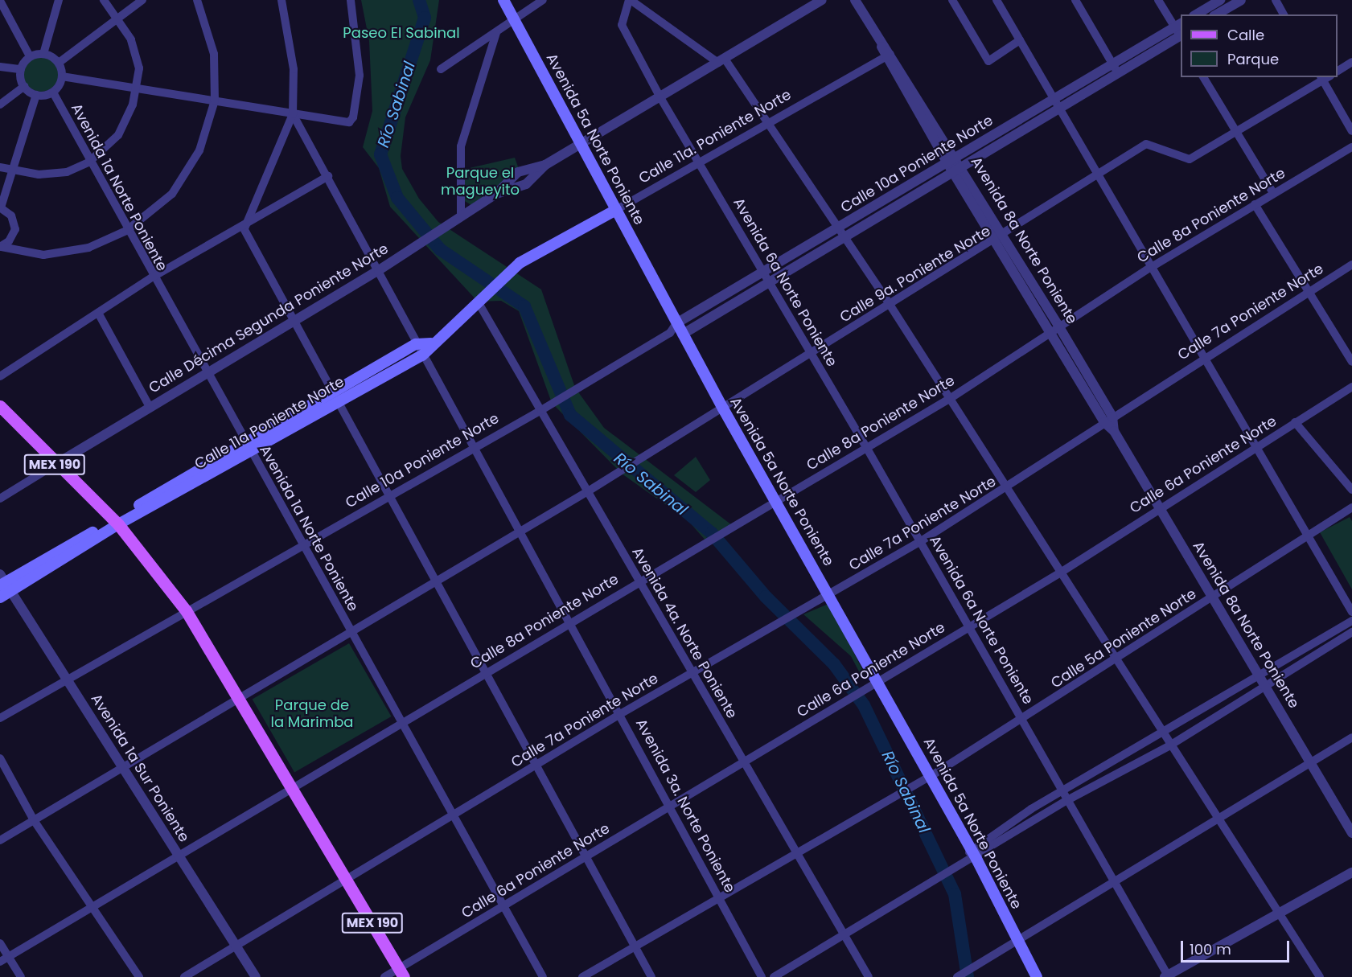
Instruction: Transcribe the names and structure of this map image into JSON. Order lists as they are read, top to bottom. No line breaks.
{"streets":{"main road":["Calle 11a. Poniente Norte","Avenida 5a Norte Poniente","Calle 11a Poniente Norte","MEX 190"],"street":["Calle 10a Poniente Norte","Avenida 1a Norte Poniente","Calle 8a Poniente Norte","Avenida 8a Norte Poniente","Calle 9a. Poniente Norte","Avenida 6a Norte Poniente","Calle 7a Poniente Norte","Calle Décima Segunda Poniente Norte","Calle 6a Poniente Norte","Avenida 4a. Norte Poniente","Calle 5a Poniente Norte","Avenida 1a Sur Poniente","Avenida 3a. Norte Poniente"]},"crossings":[["Calle 11a. Poniente Norte","Avenida 5a Norte Poniente"],["Calle 11a. Poniente Norte","Avenida 8a Norte Poniente"],["Calle 11a. Poniente Norte","Avenida 6a Norte Poniente"],["Calle 11a. Poniente Norte","Calle 11a Poniente Norte"],["Calle 11a. Poniente Norte","Avenida 4a. Norte Poniente"],["Avenida 5a Norte Poniente","Calle 10a Poniente Norte"],["Avenida 5a Norte Poniente","Calle 8a Poniente Norte"],["Avenida 5a Norte Poniente","Calle 9a. Poniente Norte"],["Avenida 5a Norte Poniente","Calle 7a Poniente Norte"],["Avenida 5a Norte Poniente","Calle Décima Segunda Poniente Norte"],["Avenida 5a Norte Poniente","Calle 6a Poniente Norte"],["Avenida 5a Norte Poniente","Calle 5a Poniente Norte"],["Calle 10a Poniente Norte","Avenida 1a Norte Poniente"],["Calle 10a Poniente Norte","Avenida 8a Norte Poniente"],["Calle 10a Poniente Norte","Avenida 6a Norte Poniente"],["Calle 10a Poniente Norte","MEX 190"],["Calle 10a Poniente Norte","Avenida 4a. Norte Poniente"],["Calle 10a Poniente Norte","Avenida 1a Sur Poniente"],["Calle 10a Poniente Norte","Avenida 3a. Norte Poniente"],["Avenida 1a Norte Poniente","Calle 8a Poniente Norte"],["Avenida 1a Norte Poniente","Calle 9a. Poniente Norte"],["Avenida 1a Norte Poniente","Calle 7a Poniente Norte"],["Avenida 1a Norte Poniente","Calle Décima Segunda Poniente Norte"],["Avenida 1a Norte Poniente","Calle 11a Poniente Norte"],["Avenida 1a Norte Poniente","Calle 6a Poniente Norte"],["Calle 8a Poniente Norte","Avenida 8a Norte Poniente"],["Calle 8a Poniente Norte","Avenida 6a Norte Poniente"],["Calle 8a Poniente Norte","MEX 190"],["Calle 8a Poniente Norte","Avenida 4a. Norte Poniente"],["Calle 8a Poniente Norte","Avenida 1a Sur Poniente"],["Calle 8a Poniente Norte","Avenida 3a. Norte Poniente"],["Avenida 8a Norte Poniente","Calle 9a. Poniente Norte"],["Avenida 8a Norte Poniente","Calle 7a Poniente Norte"],["Avenida 8a Norte Poniente","Calle 6a Poniente Norte"],["Avenida 8a Norte Poniente","Calle 5a Poniente Norte"],["Calle 9a. Poniente Norte","Avenida 6a Norte Poniente"],["Calle 9a. Poniente Norte","MEX 190"],["Calle 9a. Poniente Norte","Avenida 4a. Norte Poniente"],["Calle 9a. Poniente Norte","Avenida 1a Sur Poniente"],["Calle 9a. Poniente Norte","Avenida 3a. Norte Poniente"],["Avenida 6a Norte Poniente","Calle 7a Poniente Norte"],["Avenida 6a Norte Poniente","Calle Décima Segunda Poniente Norte"],["Avenida 6a Norte Poniente","Calle 6a Poniente Norte"],["Avenida 6a Norte Poniente","Calle 5a Poniente Norte"],["Calle 7a Poniente Norte","MEX 190"],["Calle 7a Poniente Norte","Avenida 4a. Norte Poniente"],["Calle 7a Poniente Norte","Avenida 1a Sur Poniente"],["Calle 7a Poniente Norte","Avenida 3a. Norte Poniente"],["Calle Décima Segunda Poniente Norte","MEX 190"],["Calle Décima Segunda Poniente Norte","Avenida 3a. Norte Poniente"],["Calle 11a Poniente Norte","MEX 190"],["Calle 11a Poniente Norte","Avenida 1a Sur Poniente"],["Calle 11a Poniente Norte","Avenida 3a. Norte Poniente"],["MEX 190","Calle 6a Poniente Norte"],["Calle 6a Poniente Norte","Avenida 4a. Norte Poniente"],["Calle 6a Poniente Norte","Avenida 3a. Norte Poniente"],["Avenida 4a. Norte Poniente","Calle 5a Poniente Norte"],["Calle 5a Poniente Norte","Avenida 3a. Norte Poniente"]],"water":["Río Sabinal"],"parks":["Paseo El Sabinal","Parque el magueyito","Parque de la Marimba"],"legend":["Calle","Parque"],"scale_bar":"100 m"}
